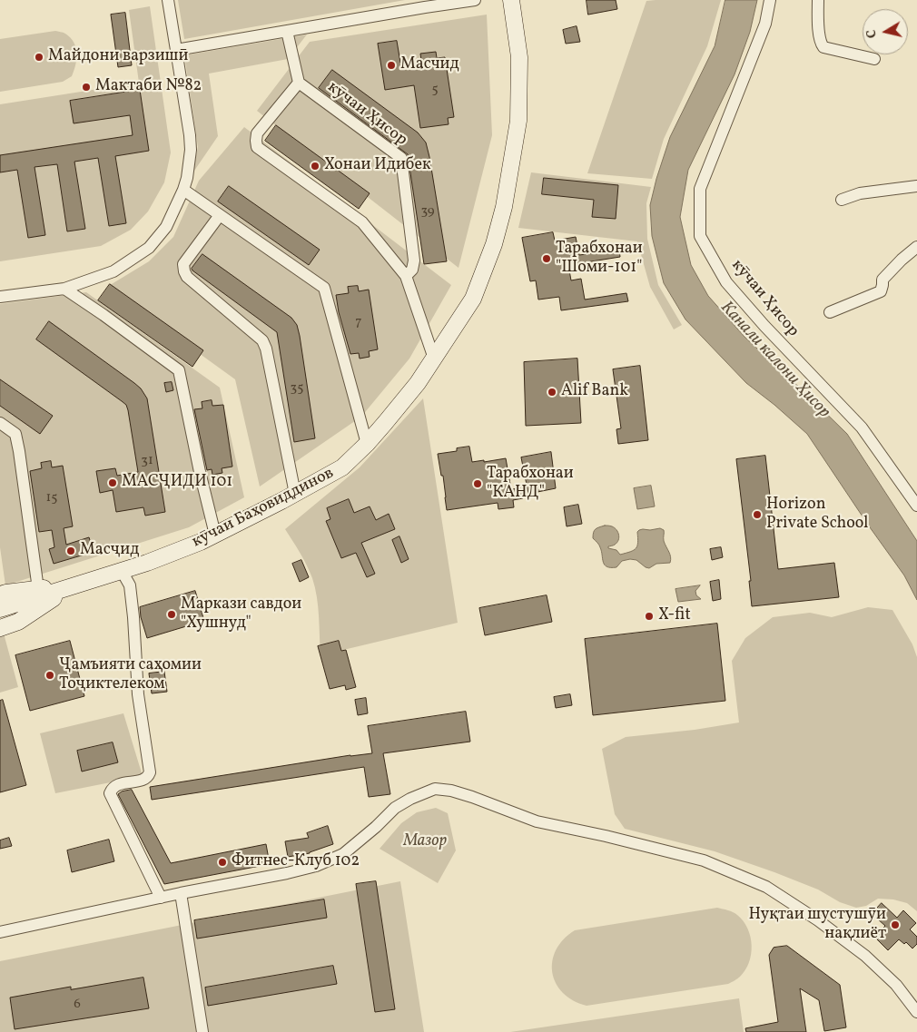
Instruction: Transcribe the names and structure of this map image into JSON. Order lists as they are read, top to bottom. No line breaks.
{"streets":{"street":["кӯчаи Ҳисор","кӯчаи Баҳовиддинов"]},"water":["Канали калони Ҳисор"],"parks":["Мазор"],"places":["Майдони варзишӣ","Масчид","Мактаби №82","Хонаи Идибек","Тарабхонаи \"Шоми-101\"","Alif Bank","МАСҶИДИ 101","Тарабхонаи \"КАНД\"","Horizon Private School","Масҷид","Маркази савдои \"Хушнуд\"","X-fit","Ҷамъияти саҳомии Тоҷиктелеком","Фитнес-Клуб 102","Нуқтаи шустушӯи нақлиёт"],"house_numbers":["5","39","7","35","31","15","6"],"north":"left"}
